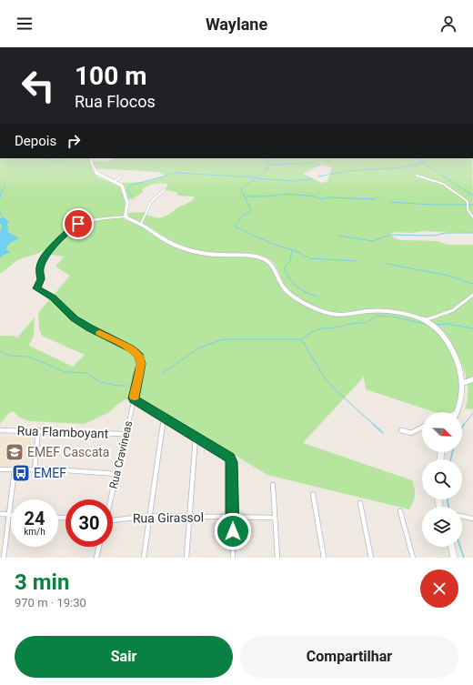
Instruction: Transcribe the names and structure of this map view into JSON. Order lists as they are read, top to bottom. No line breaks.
{"streets":{"street":["Rua Flamboyant","Rua Cravíneas","Rua Girassol"]},"crossings":[["Rua Flamboyant","Rua Cravíneas"]],"places":{"school or university":["EMEF Cascata"],"bus stop":["EMEF"]},"north":"bottom right","page":{"header":"Waylane","turn":["100 m","Rua Flocos"],"then":"Depois","speed":"24 km/h","limit":"30","heading":["3 min","970 m · 19:30"],"buttons":["Sair","Compartilhar"]}}
